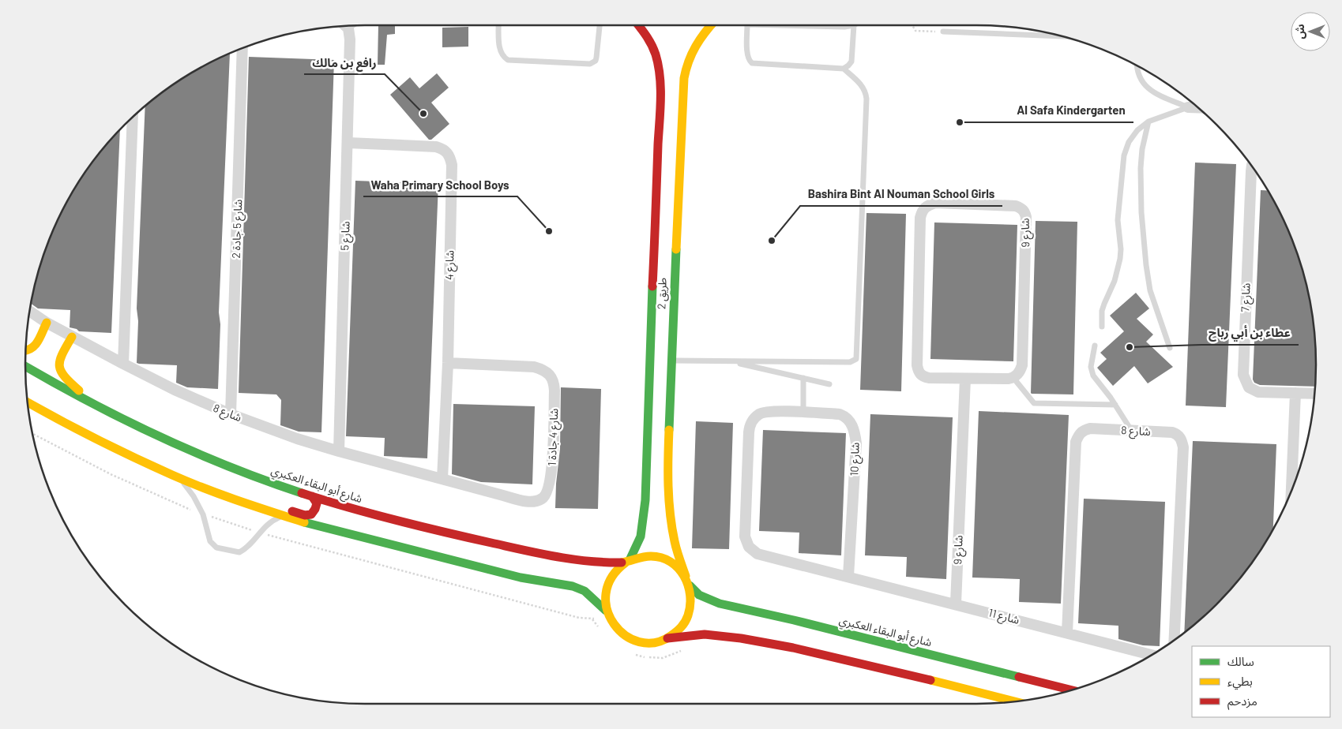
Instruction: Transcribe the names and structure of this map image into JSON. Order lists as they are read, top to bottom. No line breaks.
{"streets":{"main road":["طريق 2","شارع أبو البقاء العكبري"],"street":["شارع 5 جادة 2","شارع 9","شارع 5","شارع 4","شارع 7","شارع 8","شارع 4 جادة 1","شارع 10","شارع 11"]},"crossings":[["شارع 5 جادة 2","شارع 8"],["شارع 9","شارع 11"],["شارع 5","شارع 4"],["شارع 5","شارع 8"],["شارع 4","شارع 8"],["شارع 4","شارع 4 جادة 1"],["طريق 2","شارع أبو البقاء العكبري"],["شارع 8","شارع 4 جادة 1"],["شارع 8","شارع 11"],["شارع 10","شارع 11"]],"places":["رافع بن مالك","Al Safa Kindergarten","Waha Primary School Boys","Bashira Bint Al Nouman School Girls","عطاء بن أبي رباح"],"legend":["سالك","بطيء","مزدحم"],"north":"left"}
